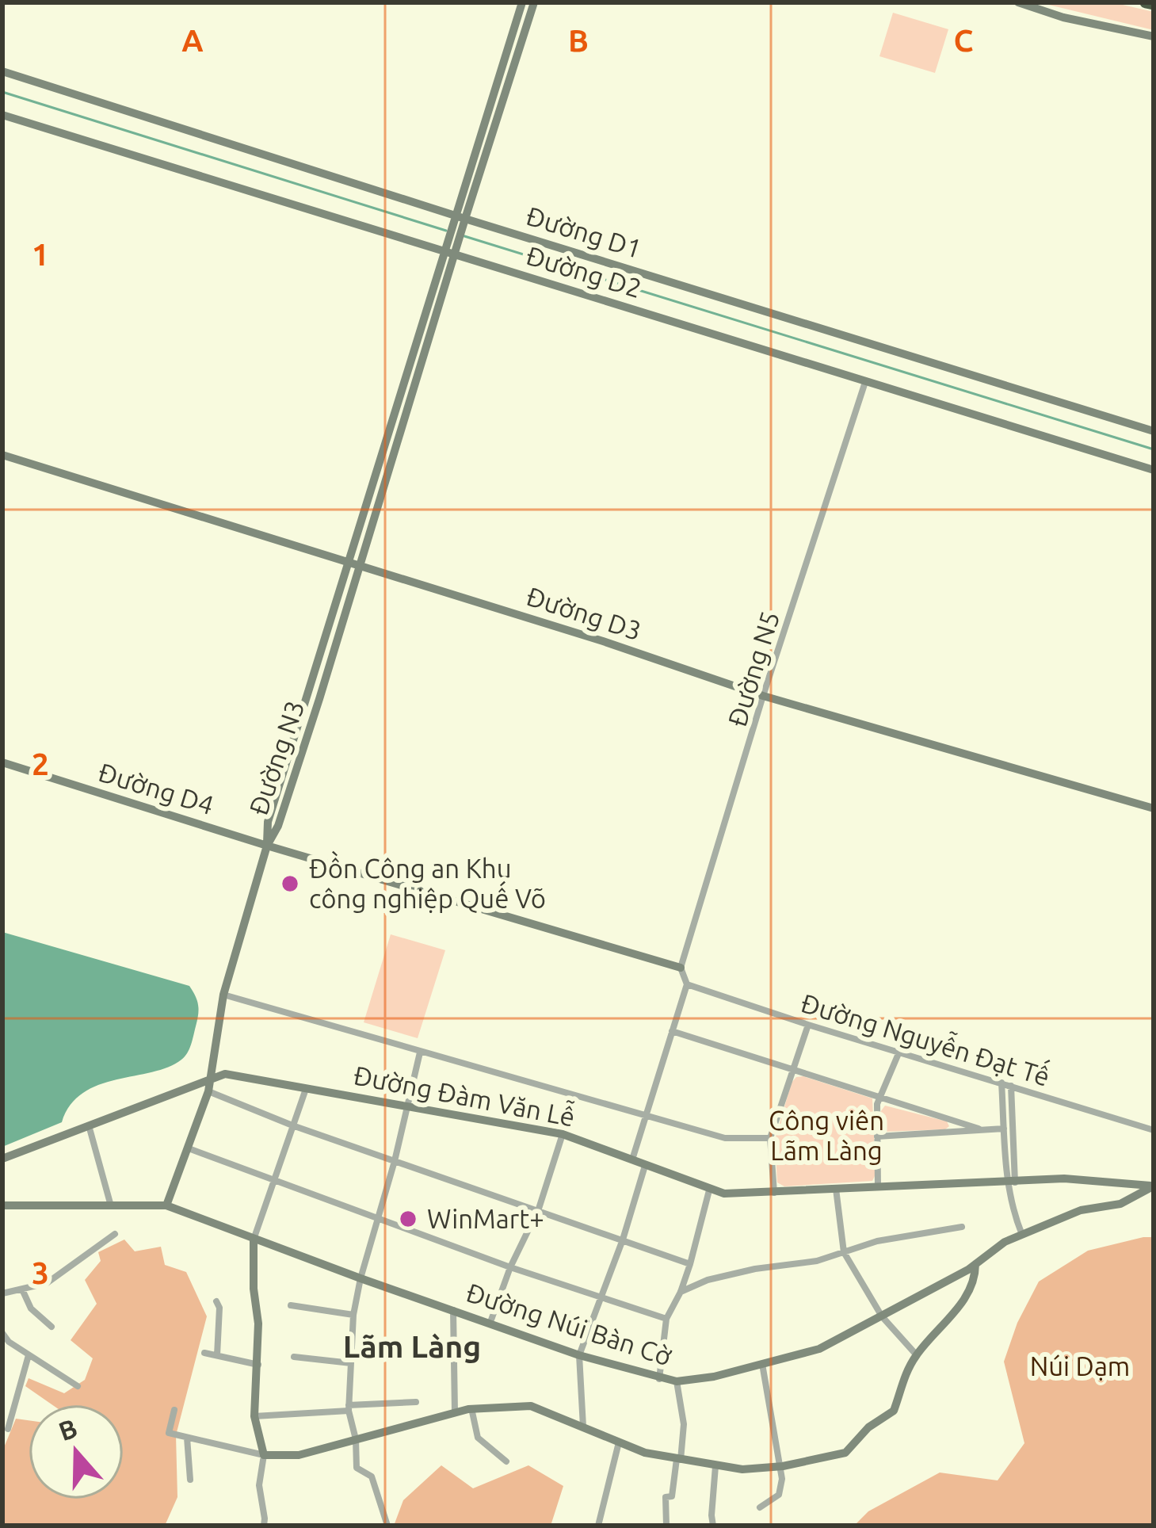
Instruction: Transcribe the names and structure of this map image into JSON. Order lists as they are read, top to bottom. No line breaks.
{"streets":{"street":["Đường D1","Đường D2","Đường D3","Đường N5","Đường N3","Đường D4","Đường Nguyễn Đạt Tế","Đường Đàm Văn Lễ","Đường Núi Bàn Cờ"]},"crossings":[["Đường D1","Đường N3"],["Đường D2","Đường N5"],["Đường D2","Đường N3"],["Đường D3","Đường N5"],["Đường D3","Đường N3"],["Đường N5","Đường D4"],["Đường N3","Đường D4"],["Đường Đàm Văn Lễ","Đường Núi Bàn Cờ"]],"districts":["Lãm Làng"],"parks":["Công viên Lãm Làng","Núi Dạm"],"places":["Đồn Công an Khu công nghiệp Quế Võ","WinMart+"],"north":"top","grid":{"columns":["A","B","C"],"rows":["1","2","3"]}}
